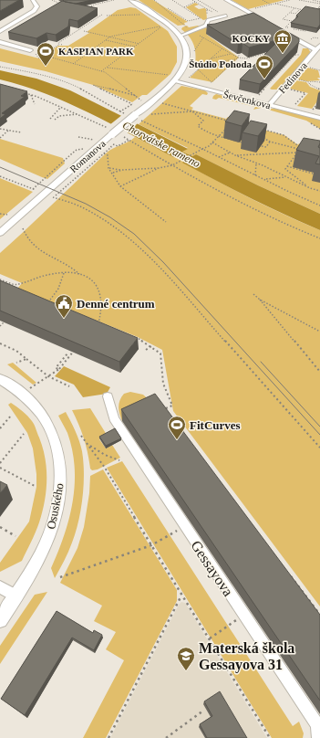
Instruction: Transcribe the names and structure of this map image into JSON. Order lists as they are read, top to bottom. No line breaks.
{"streets":{"street":["Fedinova","Ševčenkova","Romanova","Osuského","Gessayova"]},"crossings":[["Fedinova","Ševčenkova"],["Ševčenkova","Romanova"]],"water":["Chorvátske rameno"],"places":{"museum":["KOCKY"],"sports":["KASPIAN PARK","Štúdio Pohoda","FitCurves"],"public building":["Denné centrum"],"school or university":["Materská škola Gessayova 31"]}}
